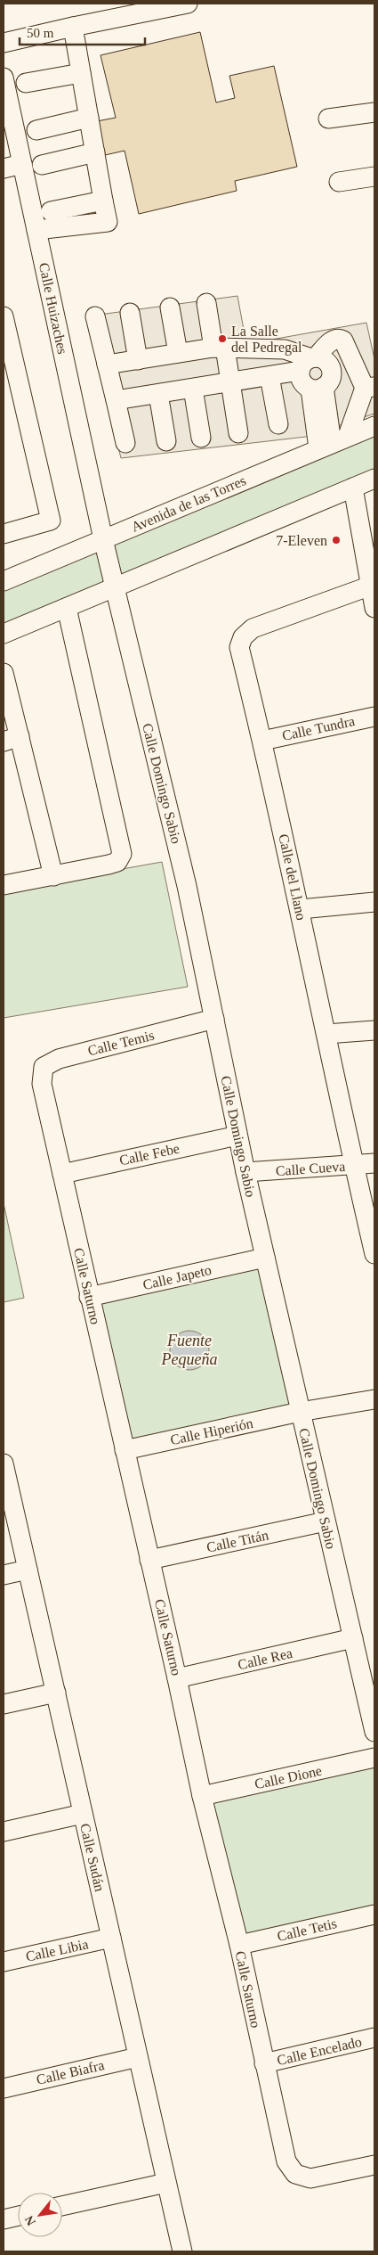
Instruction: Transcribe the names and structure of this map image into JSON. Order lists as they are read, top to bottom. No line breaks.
{"streets":{"street":["Calle Huizaches","Avenida de las Torres","Calle Tundra","Calle Domingo Sabio","Calle del Llano","Calle Temis","Calle Febe","Calle Cueva","Calle Japeto","Calle Saturno","Calle Hiperión","Calle Titán","Calle Rea","Calle Dione","Calle Sudán","Calle Tetis","Calle Libia","Calle Encelado","Calle Biafra"]},"crossings":[["Calle Huizaches","Avenida de las Torres"],["Calle Huizaches","Calle Domingo Sabio"],["Avenida de las Torres","Calle Domingo Sabio"],["Calle Tundra","Calle del Llano"],["Calle Domingo Sabio","Calle Temis"],["Calle Domingo Sabio","Calle Febe"],["Calle Domingo Sabio","Calle Cueva"],["Calle Domingo Sabio","Calle Japeto"],["Calle Domingo Sabio","Calle Hiperión"],["Calle Domingo Sabio","Calle Titán"],["Calle Domingo Sabio","Calle Rea"],["Calle del Llano","Calle Cueva"],["Calle Temis","Calle Saturno"],["Calle Febe","Calle Saturno"],["Calle Japeto","Calle Saturno"],["Calle Saturno","Calle Hiperión"],["Calle Saturno","Calle Titán"],["Calle Saturno","Calle Rea"],["Calle Saturno","Calle Dione"],["Calle Saturno","Calle Tetis"],["Calle Saturno","Calle Encelado"],["Calle Sudán","Calle Libia"],["Calle Sudán","Calle Biafra"]],"water":["Fuente Pequeña"],"places":["La Salle del Pedregal","7-Eleven"],"scale_bar":"50 m","north":"bottom left"}
